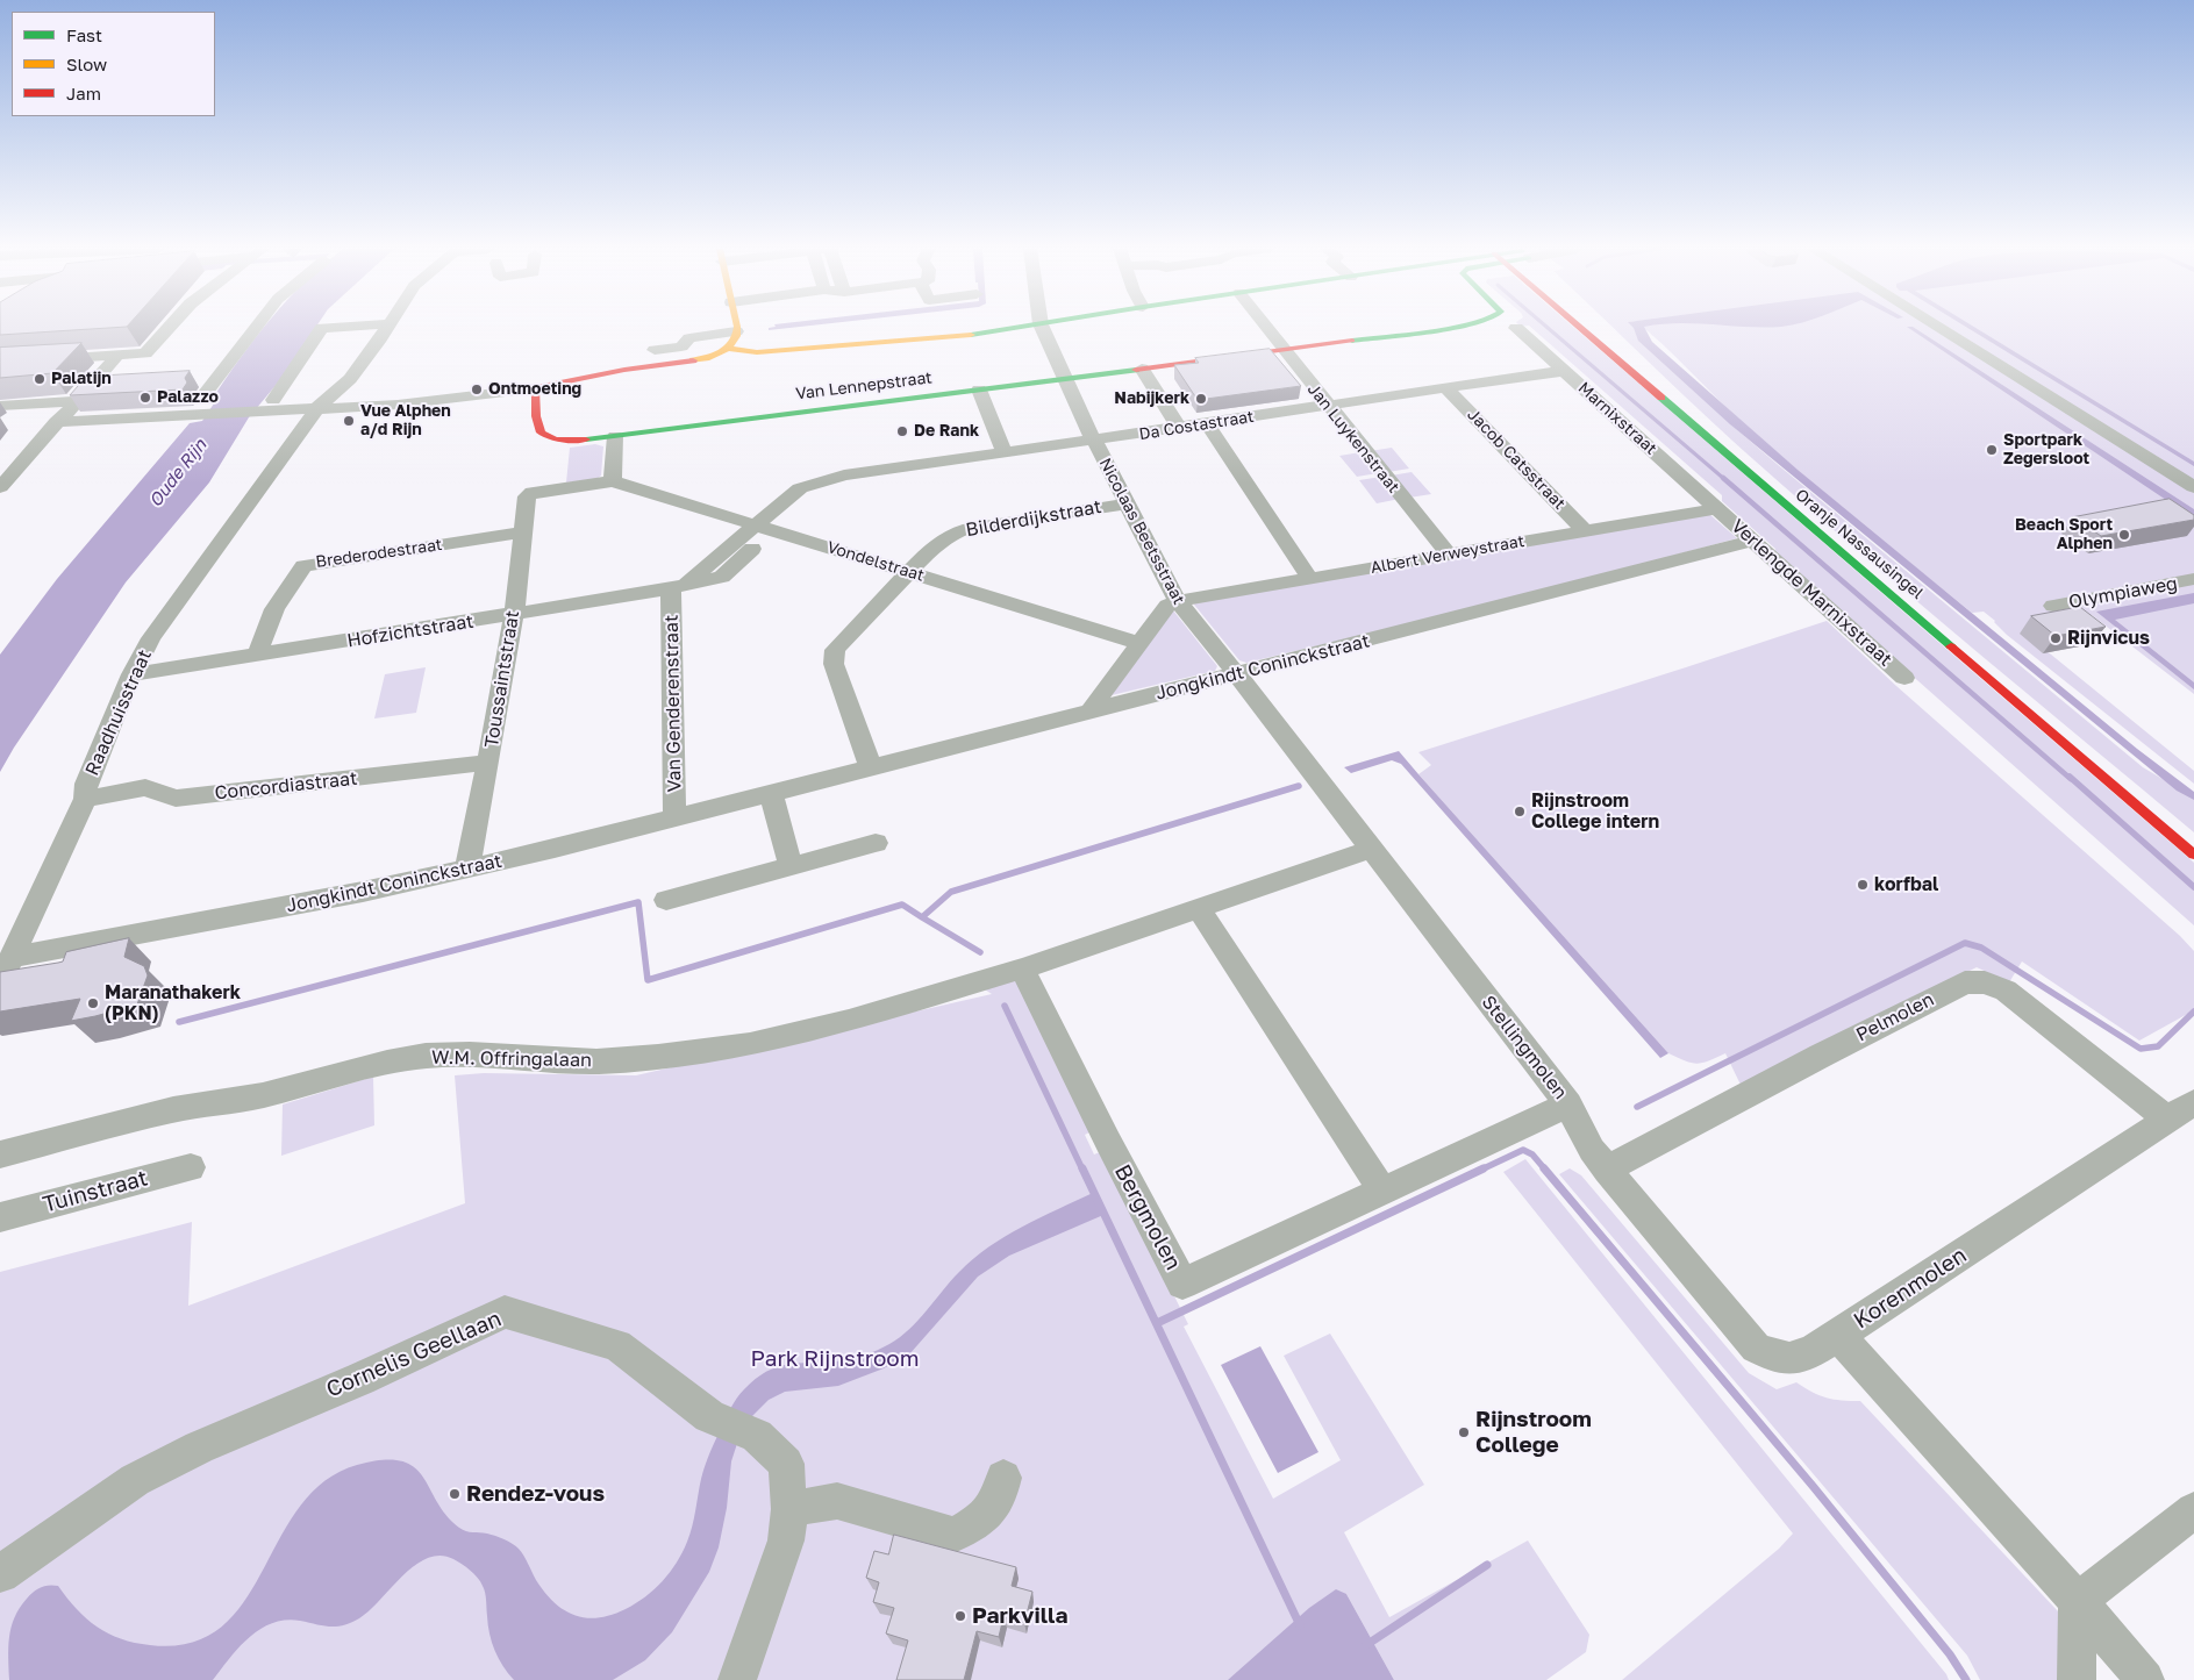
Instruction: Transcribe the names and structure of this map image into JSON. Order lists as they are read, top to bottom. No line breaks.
{"streets":{"street":["Van Lennepstraat","Marnixstraat","Da Costastraat","Jan Luykenstraat","Jacob Catsstraat","Bilderdijkstraat","Nicolaas Beetsstraat","Oranje Nassausingel","Brederodestraat","Albert Verweystraat","Vondelstraat","Verlengde Marnixstraat","Olympiaweg","Hofzichtstraat","Jongkindt Coninckstraat","Toussaintstraat","Van Genderenstraat","Raadhuisstraat","Concordiastraat","Pelmolen","Stellingmolen","W.M. Offringalaan","Tuinstraat","Bergmolen","Korenmolen","Cornelis Geellaan"]},"crossings":[["Van Lennepstraat","Jan Luykenstraat"],["Van Lennepstraat","Nicolaas Beetsstraat"],["Marnixstraat","Da Costastraat"],["Marnixstraat","Albert Verweystraat"],["Marnixstraat","Verlengde Marnixstraat"],["Da Costastraat","Jan Luykenstraat"],["Da Costastraat","Jacob Catsstraat"],["Da Costastraat","Nicolaas Beetsstraat"],["Da Costastraat","Vondelstraat"],["Da Costastraat","Hofzichtstraat"],["Jan Luykenstraat","Albert Verweystraat"],["Jacob Catsstraat","Albert Verweystraat"],["Bilderdijkstraat","Nicolaas Beetsstraat"],["Bilderdijkstraat","Vondelstraat"],["Bilderdijkstraat","Jongkindt Coninckstraat"],["Nicolaas Beetsstraat","Albert Verweystraat"],["Nicolaas Beetsstraat","Jongkindt Coninckstraat"],["Nicolaas Beetsstraat","Stellingmolen"],["Brederodestraat","Hofzichtstraat"],["Brederodestraat","Toussaintstraat"],["Albert Verweystraat","Verlengde Marnixstraat"],["Vondelstraat","Hofzichtstraat"],["Vondelstraat","Toussaintstraat"],["Verlengde Marnixstraat","Jongkindt Coninckstraat"],["Hofzichtstraat","Toussaintstraat"],["Hofzichtstraat","Van Genderenstraat"],["Hofzichtstraat","Raadhuisstraat"],["Jongkindt Coninckstraat","Toussaintstraat"],["Jongkindt Coninckstraat","Van Genderenstraat"],["Jongkindt Coninckstraat","Raadhuisstraat"],["Jongkindt Coninckstraat","Stellingmolen"],["Toussaintstraat","Concordiastraat"],["Raadhuisstraat","Concordiastraat"],["Pelmolen","Stellingmolen"],["Pelmolen","Korenmolen"],["Stellingmolen","Bergmolen"],["Stellingmolen","Korenmolen"],["W.M. Offringalaan","Bergmolen"]],"water":["Oude Rijn"],"parks":["Park Rijnstroom"],"places":["Palatijn","Ontmoeting","Palazzo","Nabijkerk","Vue Alphen a/d Rijn","De Rank","Sportpark Zegersloot","Beach Sport Alphen","Rijnvicus","Rijnstroom College intern","korfbal","Maranathakerk (PKN)","Rijnstroom College","Rendez-vous","Parkvilla"],"legend":["Fast","Slow","Jam"]}
